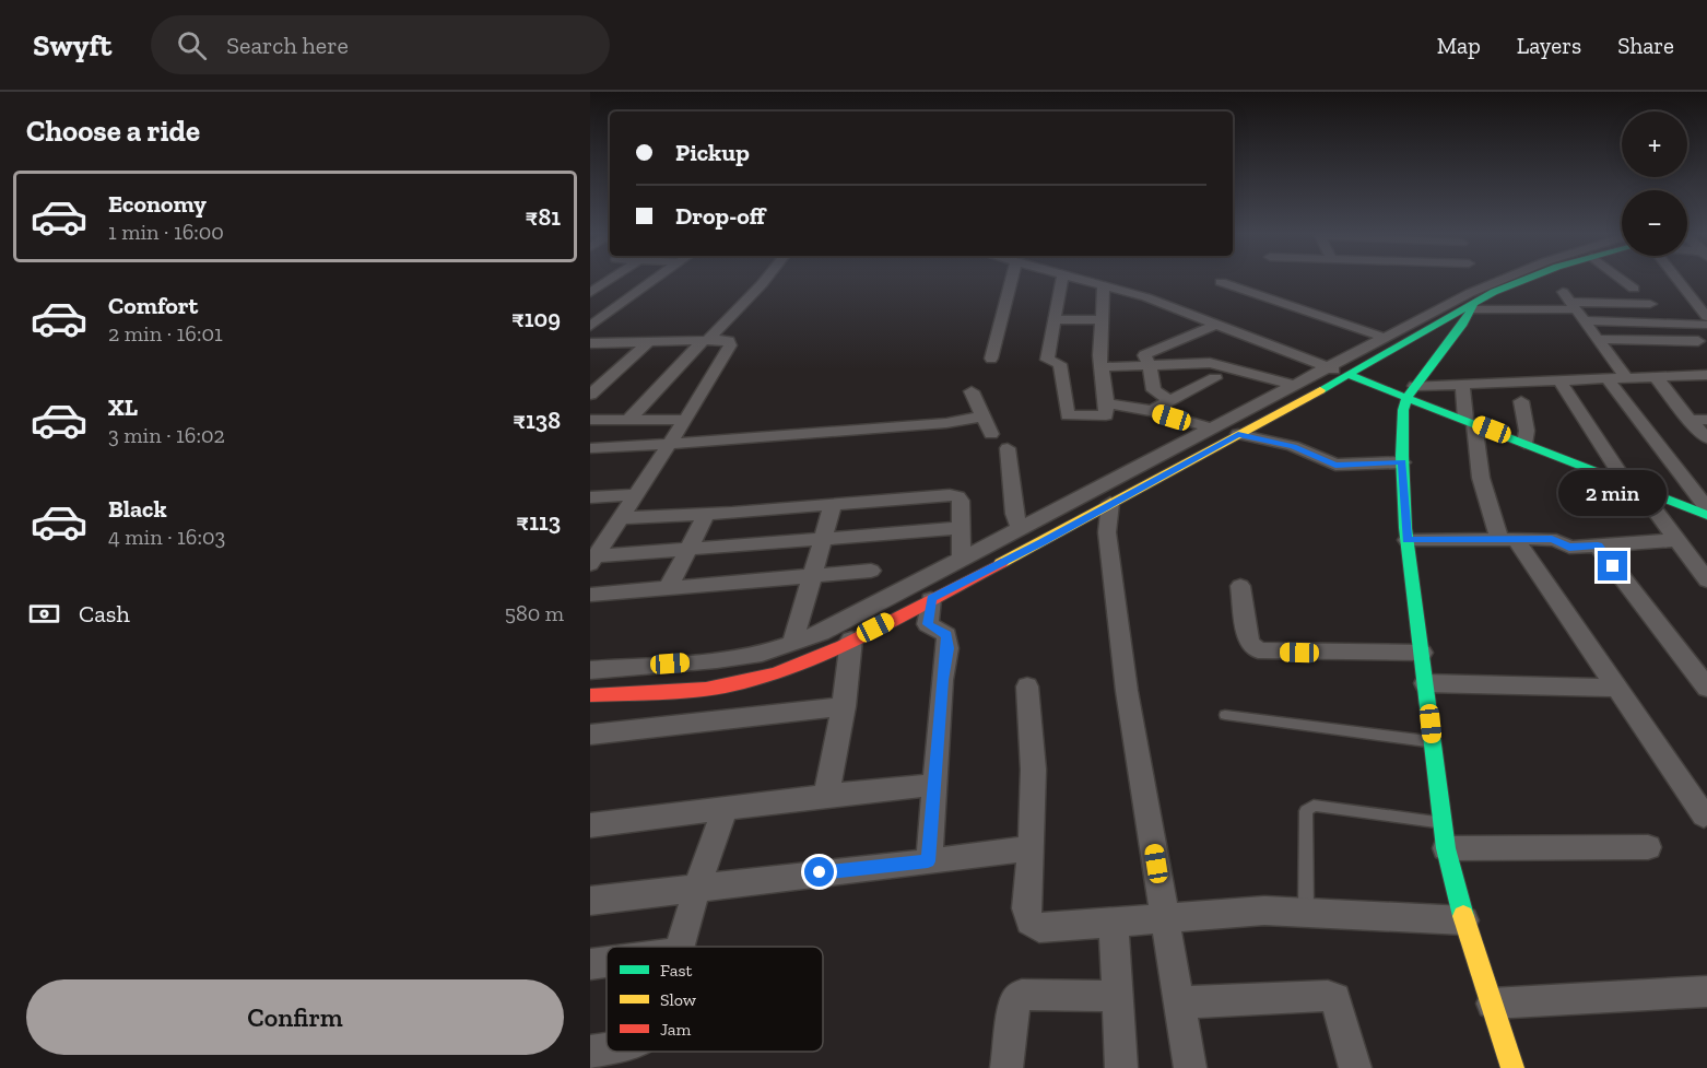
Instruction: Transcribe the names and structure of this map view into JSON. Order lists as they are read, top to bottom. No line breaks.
{"legend":["Fast","Slow","Jam"],"page":{"header":"Swyft","search":"Search here","nav":["Map","Layers","Share"],"heading":"Choose a ride","map_buttons":["+","−"],"banner":["Pickup","Drop-off"],"list":[{"name":"Economy","note":"1 min · 16:00","value":"₹81"},{"name":"Comfort","note":"2 min · 16:01","value":"₹109"},{"name":"XL","note":"3 min · 16:02","value":"₹138"},{"name":"Black","note":"4 min · 16:03","value":"₹113"}],"bubble":"2 min","pay":["Cash","580 m"],"buttons":"Confirm"}}
